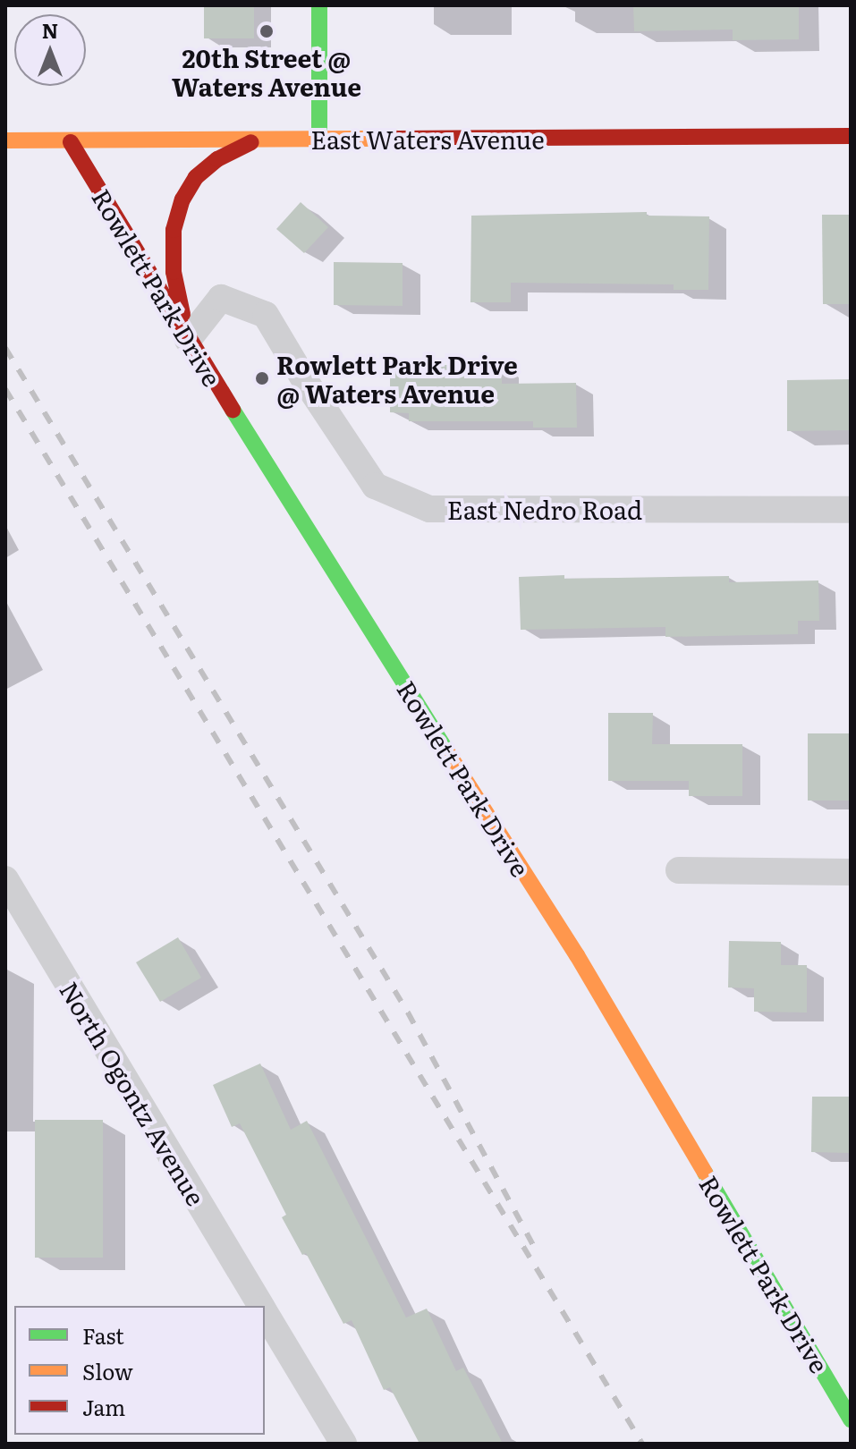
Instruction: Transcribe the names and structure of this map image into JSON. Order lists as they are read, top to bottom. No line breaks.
{"streets":{"street":["East Waters Avenue","Rowlett Park Drive","East Nedro Road","North Ogontz Avenue"]},"crossings":[["East Waters Avenue","Rowlett Park Drive"],["Rowlett Park Drive","East Nedro Road"]],"places":["20th Street @ Waters Avenue","Rowlett Park Drive @ Waters Avenue"],"legend":["Fast","Slow","Jam"],"north":"top"}
